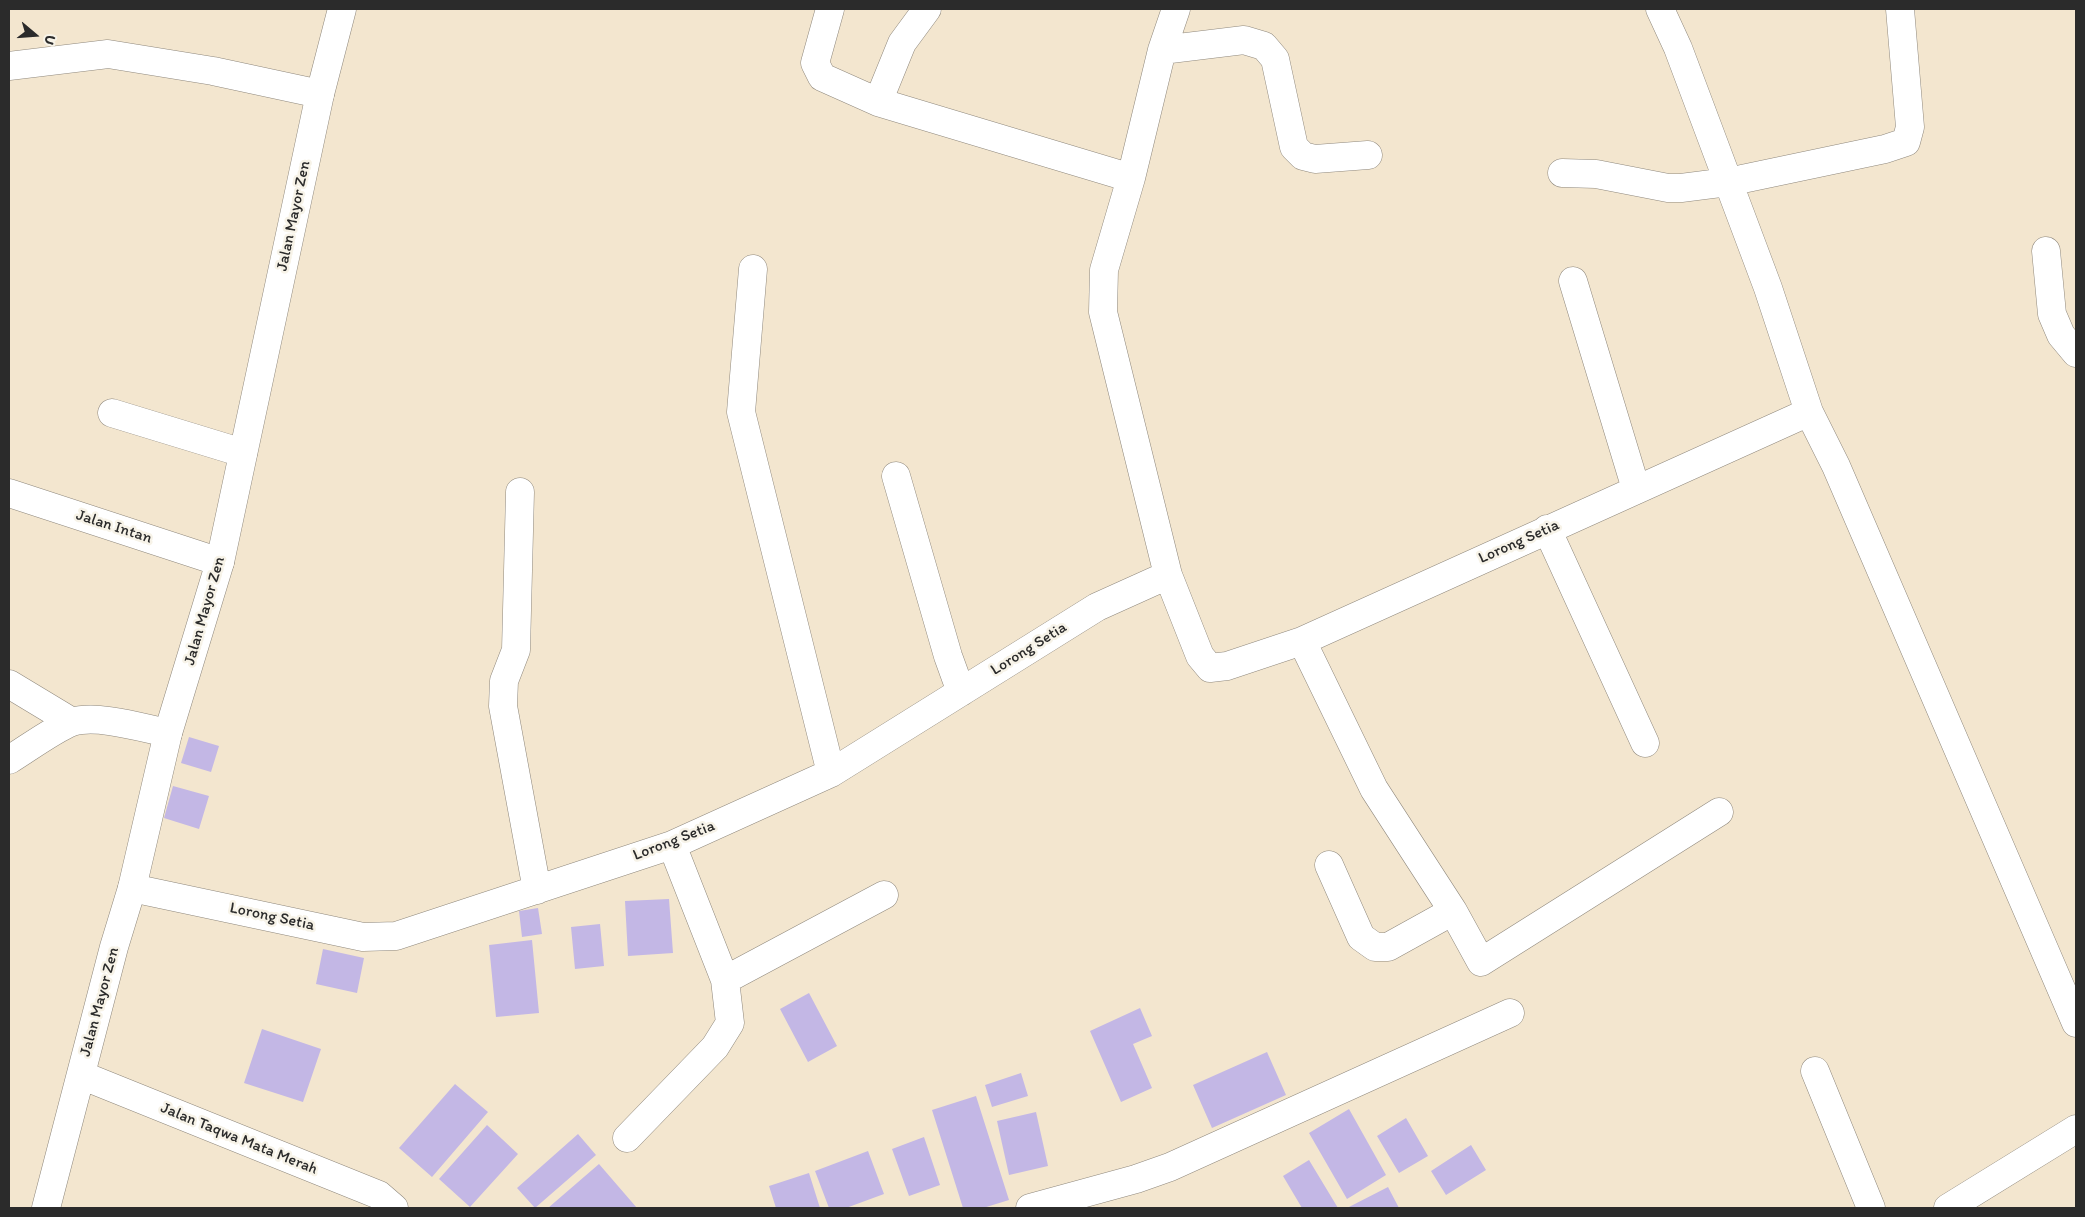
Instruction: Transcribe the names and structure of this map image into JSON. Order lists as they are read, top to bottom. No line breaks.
{"streets":{"street":["Jalan Mayor Zen","Jalan Intan","Lorong Setia","Jalan Taqwa Mata Merah"]},"crossings":[["Jalan Mayor Zen","Jalan Intan"],["Jalan Mayor Zen","Lorong Setia"],["Jalan Mayor Zen","Jalan Taqwa Mata Merah"]],"north":"right"}
